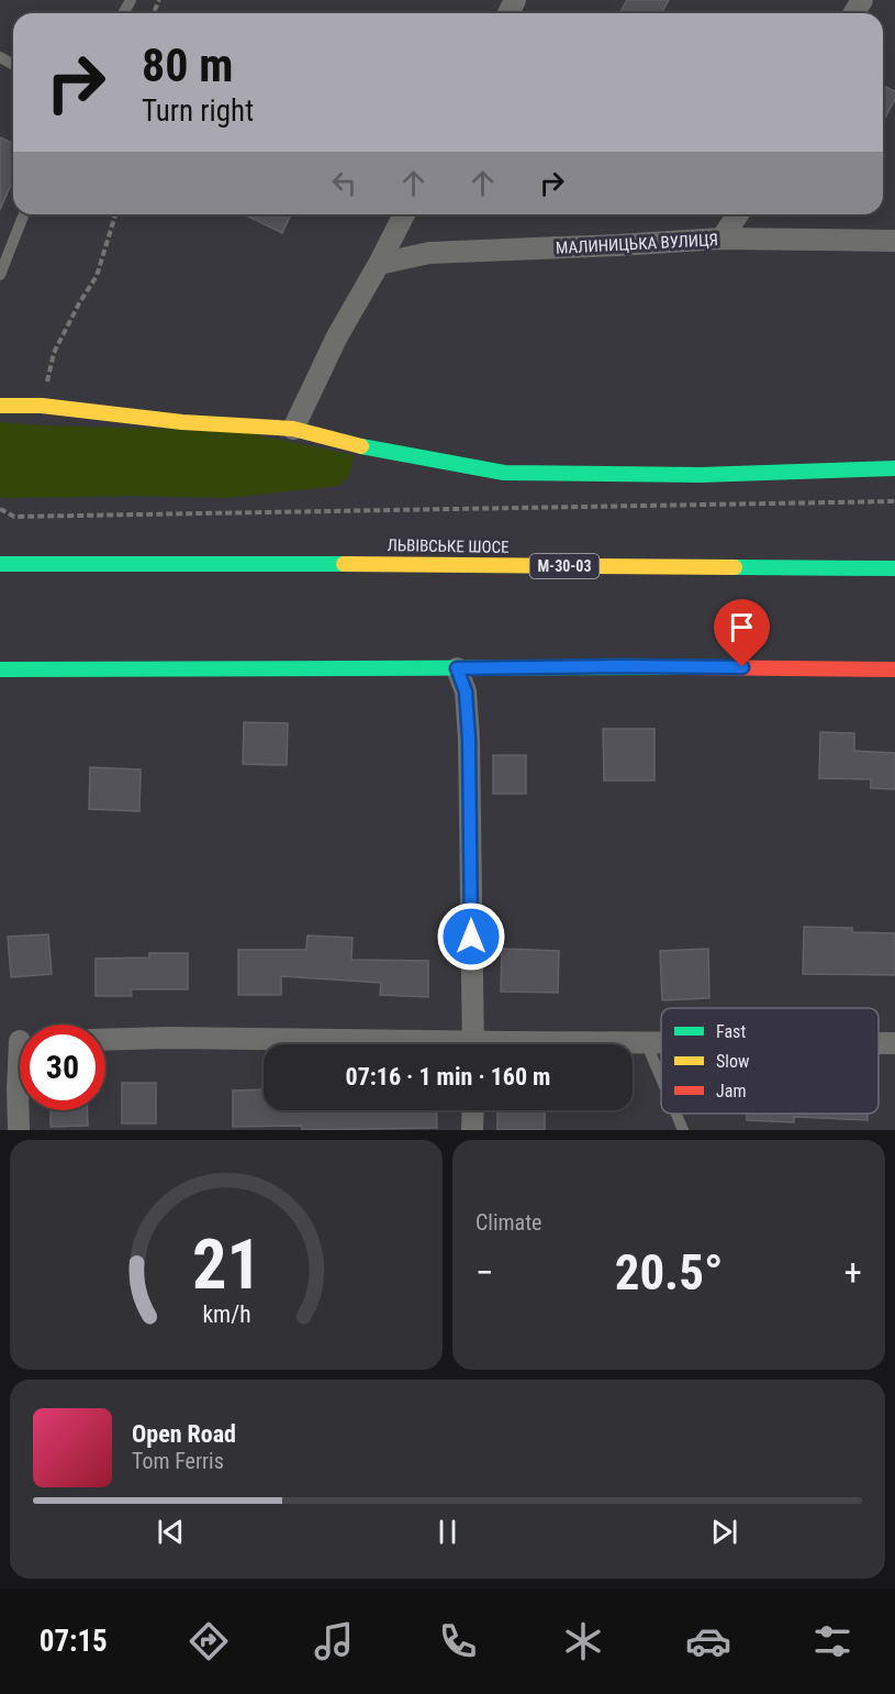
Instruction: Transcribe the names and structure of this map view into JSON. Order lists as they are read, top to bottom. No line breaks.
{"streets":{"street":["МАЛИНИЦЬКА ВУЛИЦЯ","ЛЬВІВСЬКЕ ШОСЕ","М-30-03"]},"legend":["Fast","Slow","Jam"],"page":{"turn":["80 m","Turn right"],"limit":"30","trip":"07:16 · 1 min · 160 m","tile":"Climate","heat":["−","20.5°","+"],"song":["Open Road","Tom Ferris"],"tabs":"07:15","gauge":["21","km/h"]}}
